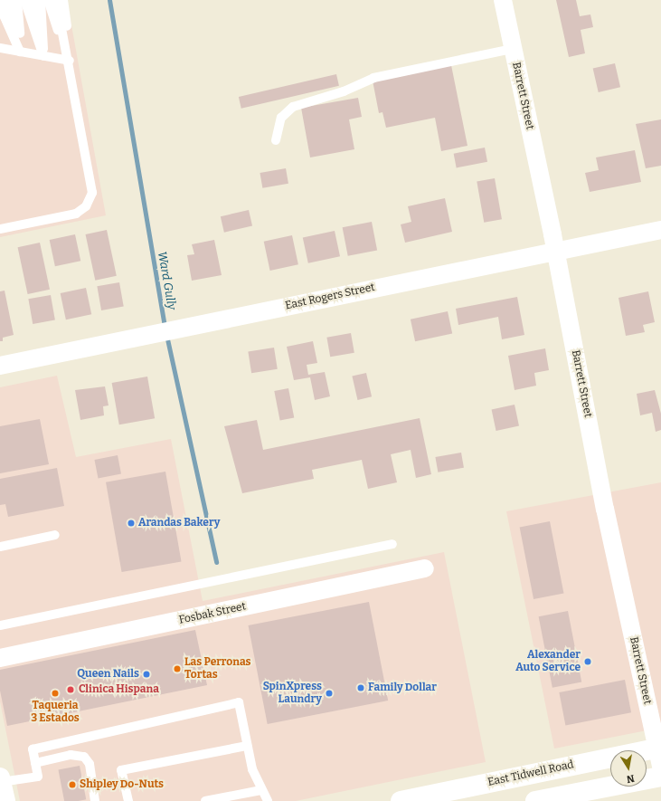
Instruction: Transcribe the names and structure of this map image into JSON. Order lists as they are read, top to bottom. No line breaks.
{"streets":{"main road":["East Tidwell Road"],"street":["Barrett Street","East Rogers Street","Fosbak Street"]},"crossings":[["Barrett Street","East Rogers Street"],["Barrett Street","East Tidwell Road"]],"water":["Ward Gully"],"places":["Arandas Bakery","Alexander Auto Service","Las Perronas Tortas","Queen Nails","Family Dollar","Clinica Hispana","Taqueria 3 Estados","SpinXpress Laundry","Shipley Do-Nuts"],"north":"bottom"}
